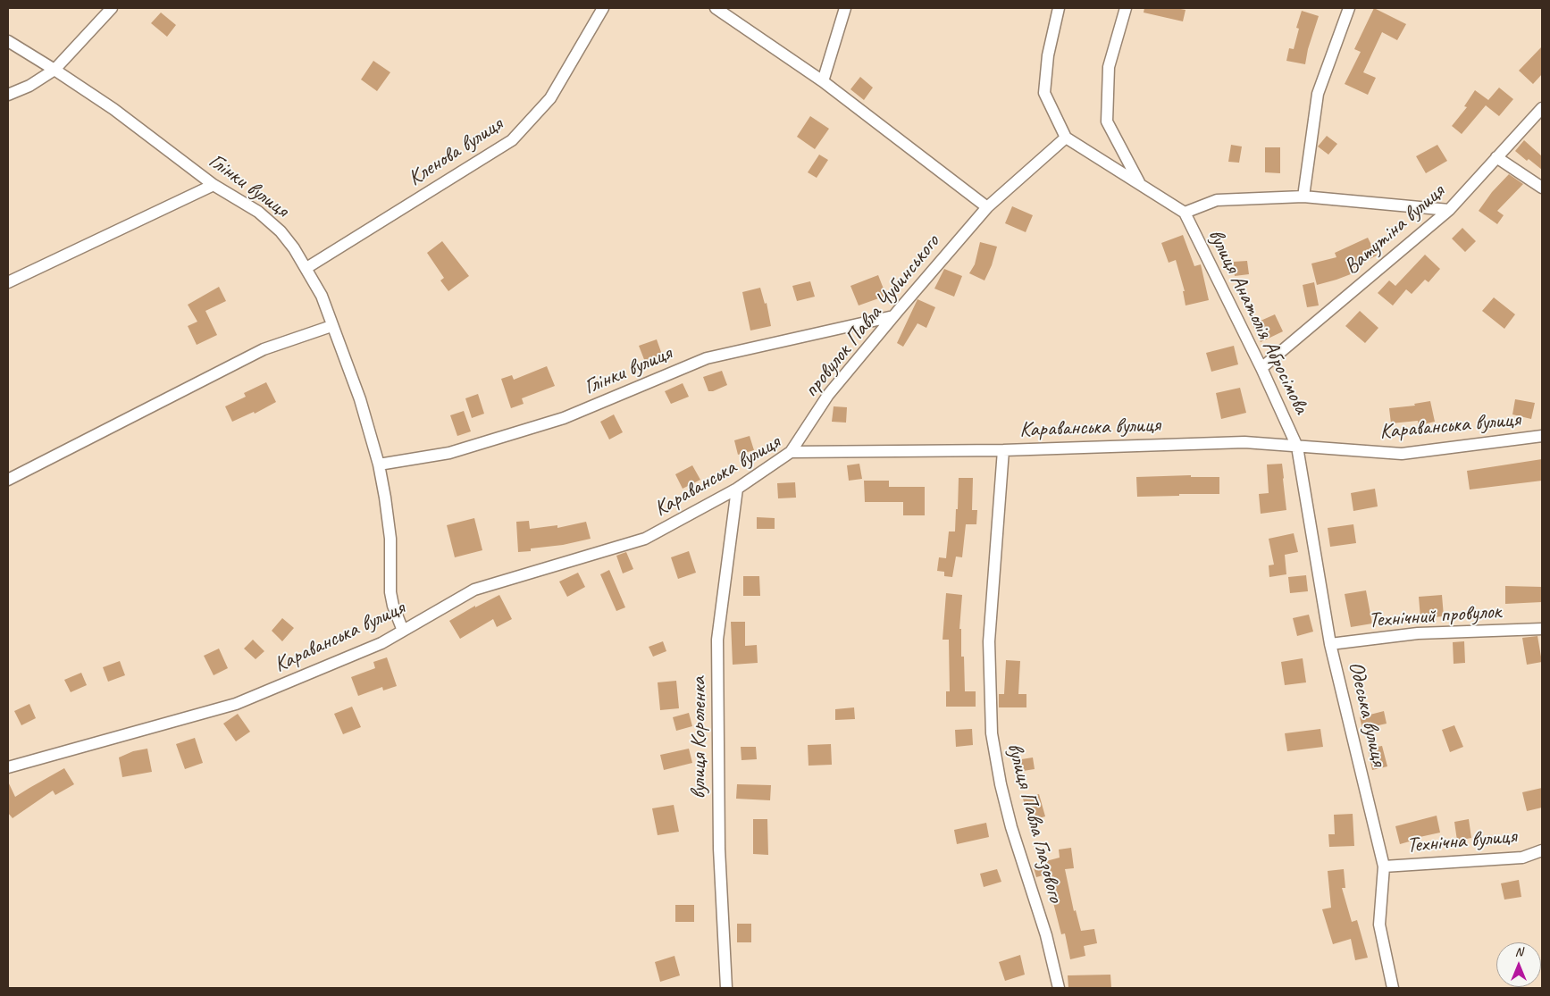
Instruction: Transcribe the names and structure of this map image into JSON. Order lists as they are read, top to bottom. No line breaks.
{"streets":{"street":["Кленова вулиця","Глінки вулиця","Ватутіна вулиця","провулок Павла Чубинського","вулиця Анатолія Абросімова","Караванська вулиця","Технічний провулок","Одеська вулиця","вулиця Короленка","вулиця Павла Глазового","Технічна вулиця"]},"crossings":[["Кленова вулиця","Глінки вулиця"],["Глінки вулиця","провулок Павла Чубинського"],["Глінки вулиця","Караванська вулиця"],["Ватутіна вулиця","вулиця Анатолія Абросімова"],["провулок Павла Чубинського","Караванська вулиця"],["вулиця Анатолія Абросімова","Караванська вулиця"],["вулиця Анатолія Абросімова","Одеська вулиця"],["Караванська вулиця","Одеська вулиця"],["Караванська вулиця","вулиця Короленка"],["Караванська вулиця","вулиця Павла Глазового"],["Технічний провулок","Одеська вулиця"],["Одеська вулиця","Технічна вулиця"]],"north":"top"}
